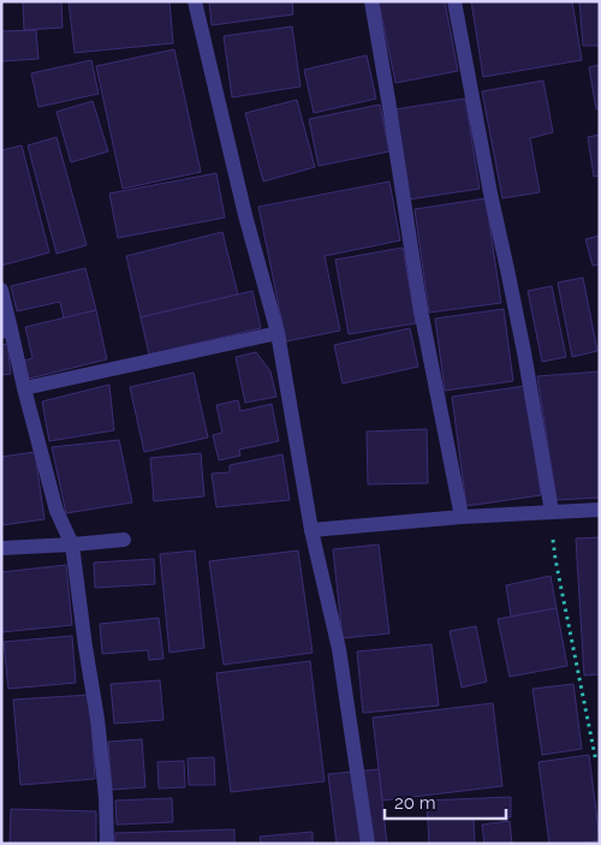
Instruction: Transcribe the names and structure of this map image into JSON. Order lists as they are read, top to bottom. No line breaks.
{"scale_bar":"20 m"}
